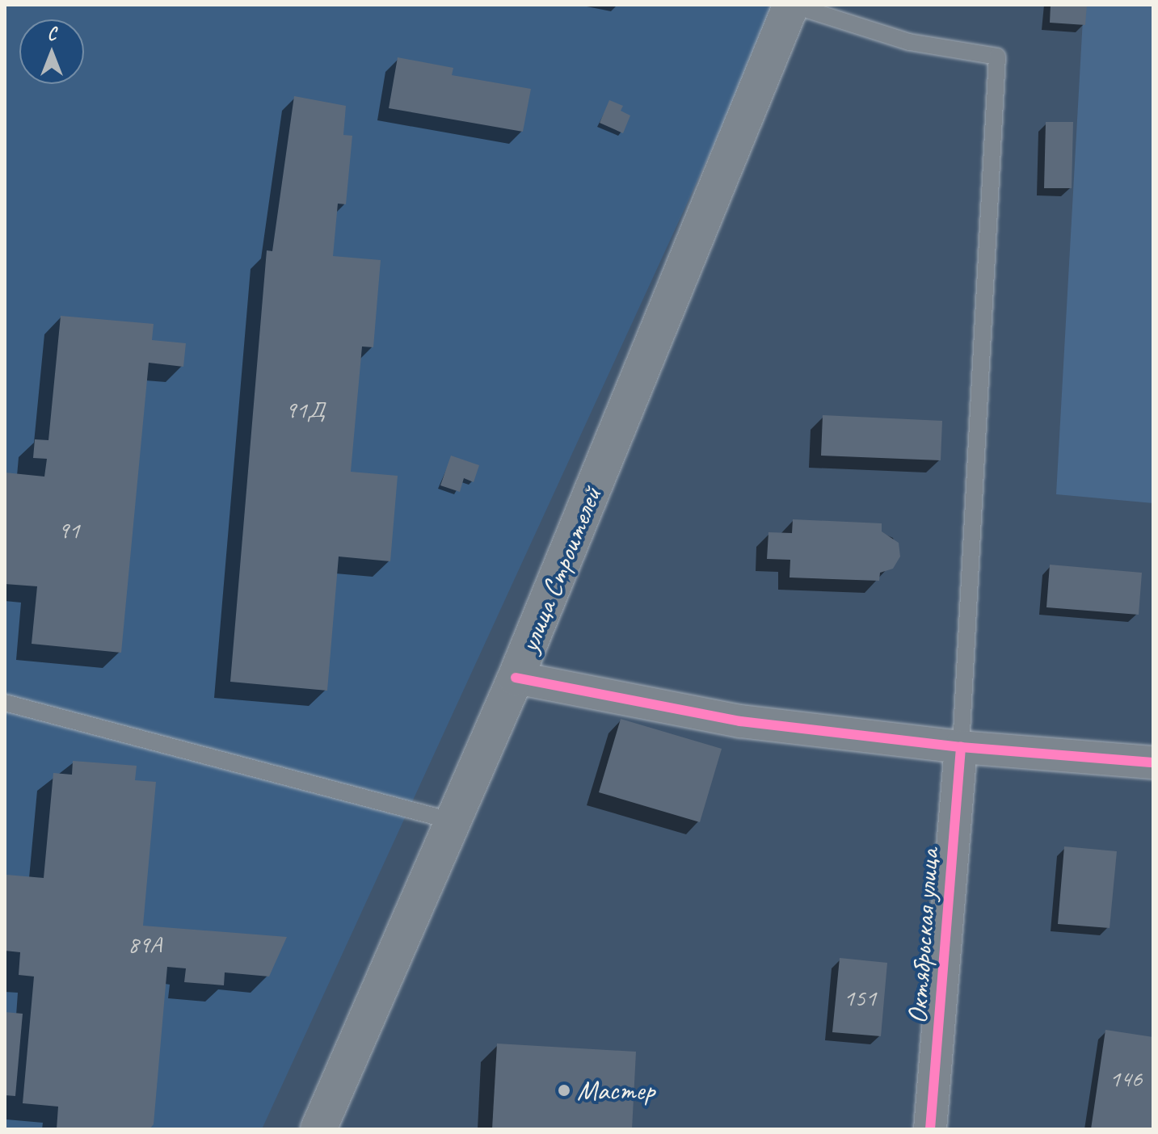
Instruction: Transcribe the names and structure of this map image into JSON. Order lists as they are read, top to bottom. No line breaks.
{"streets":{"main road":["улица Строителей"],"street":["Октябрьская улица"]},"places":["Мастер"],"house_numbers":["91Д","91","89А","151","146"],"north":"top"}
